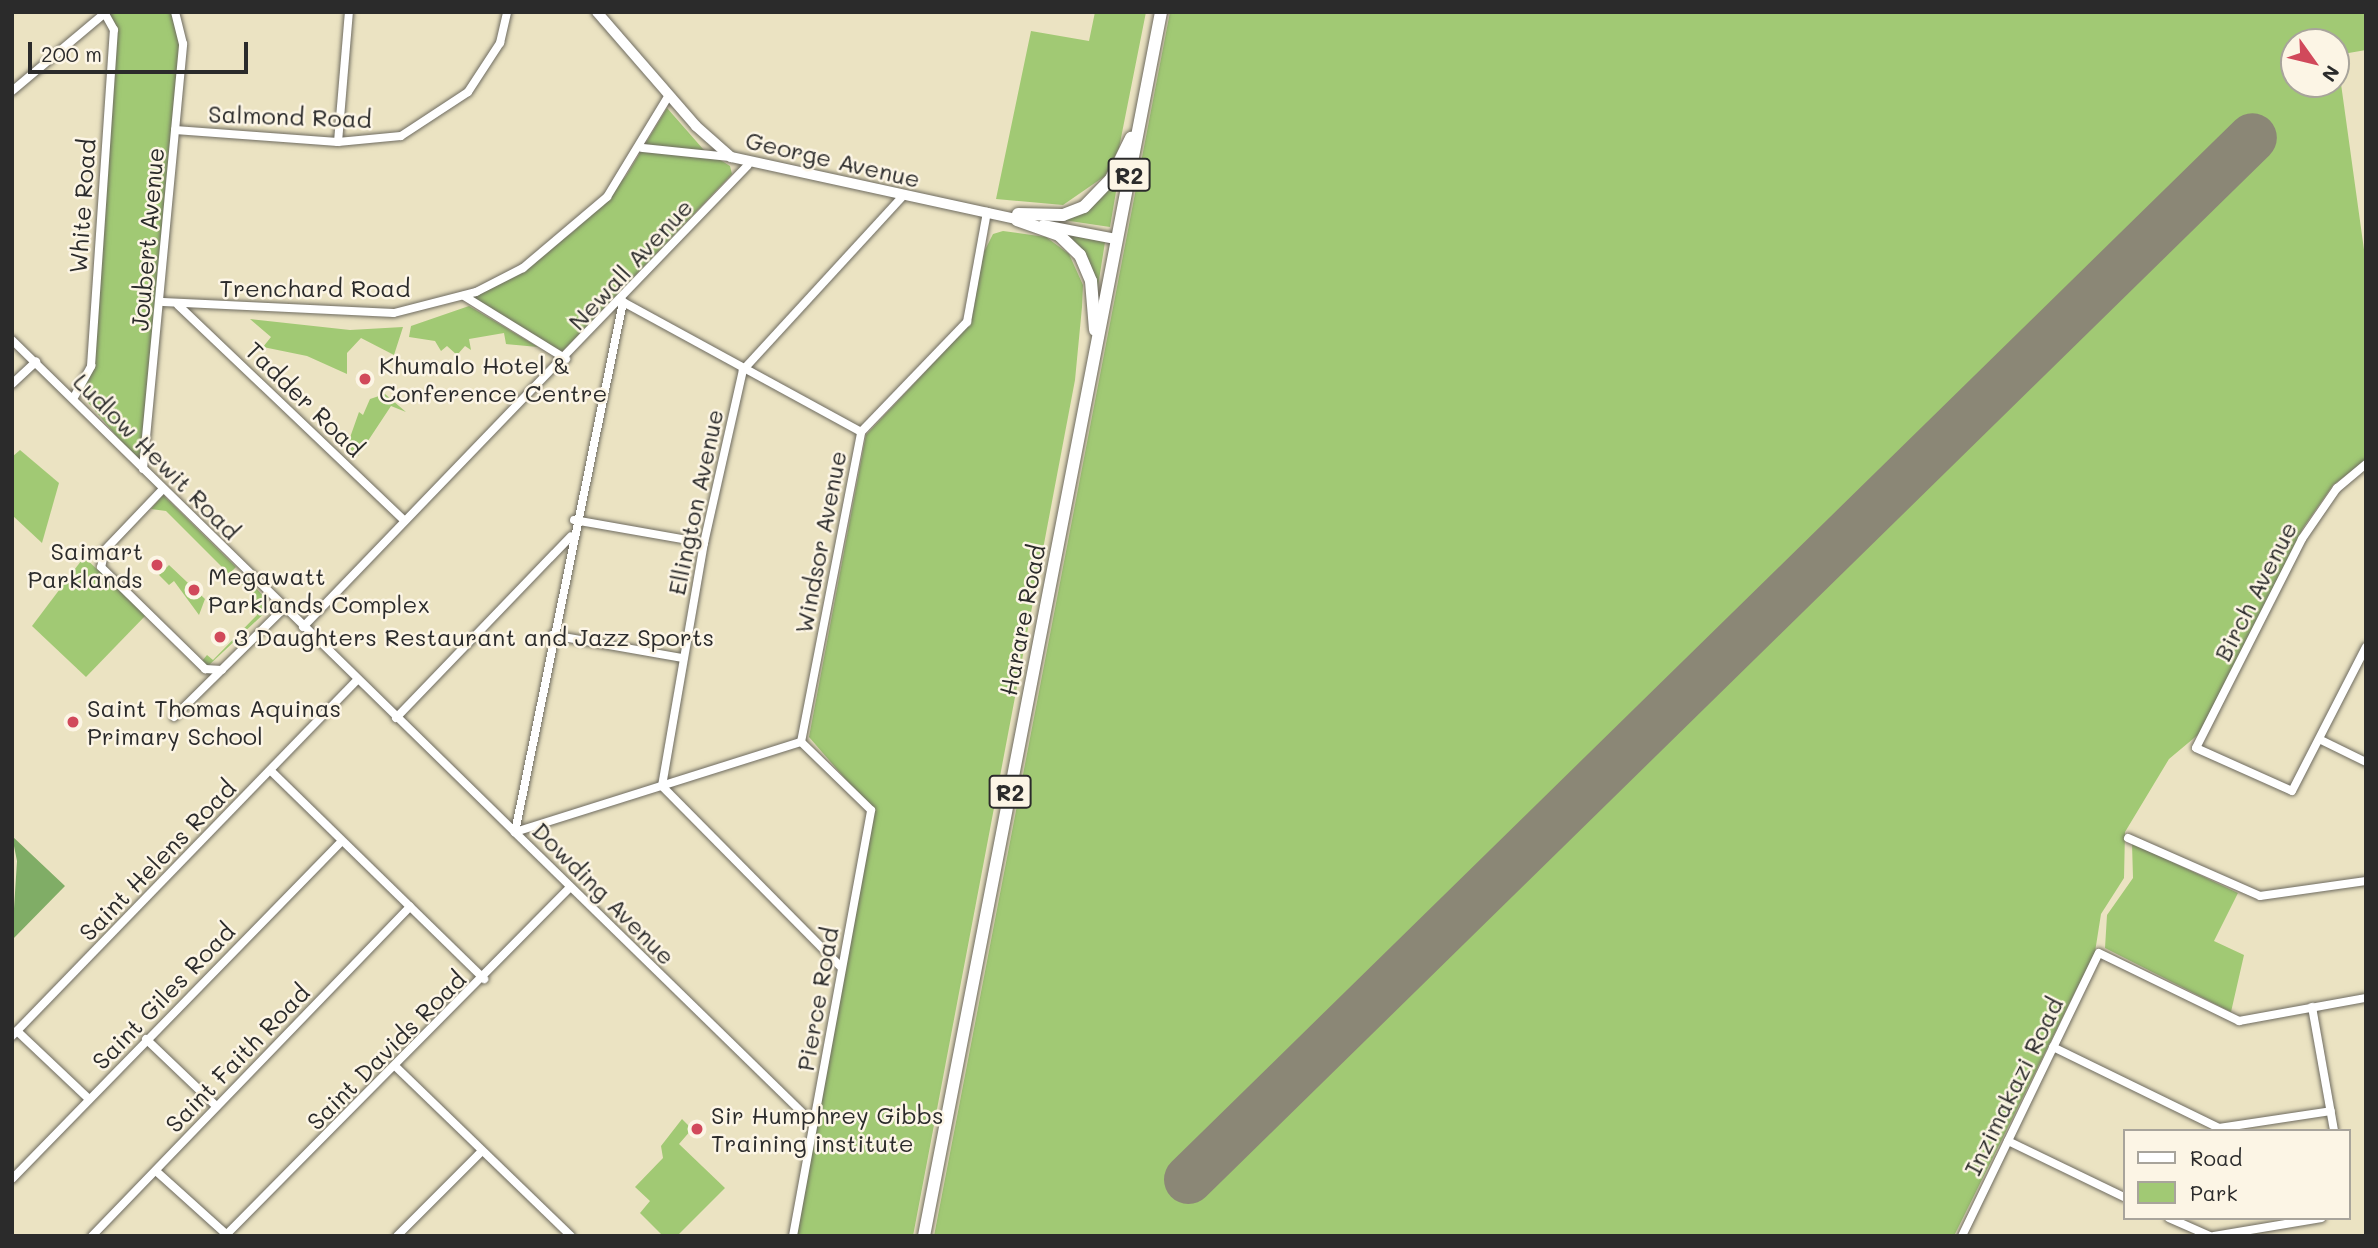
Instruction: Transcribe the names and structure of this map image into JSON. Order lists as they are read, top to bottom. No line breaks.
{"streets":{"highway":["R2","Harare Road"],"main road":["George Avenue"],"street":["Salmond Road","White Road","Joubert Avenue","Newall Avenue","Trenchard Road","Tadder Road","Ludlow Hewit Road","Ellington Avenue","Windsor Avenue","Birch Avenue","Saint Helens Road","Dowding Avenue","Saint Giles Road","Pierce Road","Saint Davids Road","Saint Faith Road","Inzimakazi Road"]},"crossings":[["Salmond Road","Joubert Avenue"],["George Avenue","Newall Avenue"],["George Avenue","Trenchard Road"],["George Avenue","Ellington Avenue"],["George Avenue","Windsor Avenue"],["George Avenue","Harare Road"],["White Road","Ludlow Hewit Road"],["Joubert Avenue","Trenchard Road"],["Joubert Avenue","Ludlow Hewit Road"],["Newall Avenue","Tadder Road"],["Newall Avenue","Ludlow Hewit Road"],["Newall Avenue","Dowding Avenue"],["Trenchard Road","Tadder Road"],["Ludlow Hewit Road","Saint Helens Road"],["Ludlow Hewit Road","Dowding Avenue"],["Windsor Avenue","Pierce Road"],["Dowding Avenue","Pierce Road"],["Dowding Avenue","Saint Davids Road"]],"places":["Khumalo Hotel & Conference Centre","Saimart Parklands","Megawatt Parklands Complex","3 Daughters Restaurant and Jazz Sports","Saint Thomas Aquinas Primary School","Sir Humphrey Gibbs Training institute"],"legend":["Road","Park"],"scale_bar":"200 m","north":"bottom right"}
